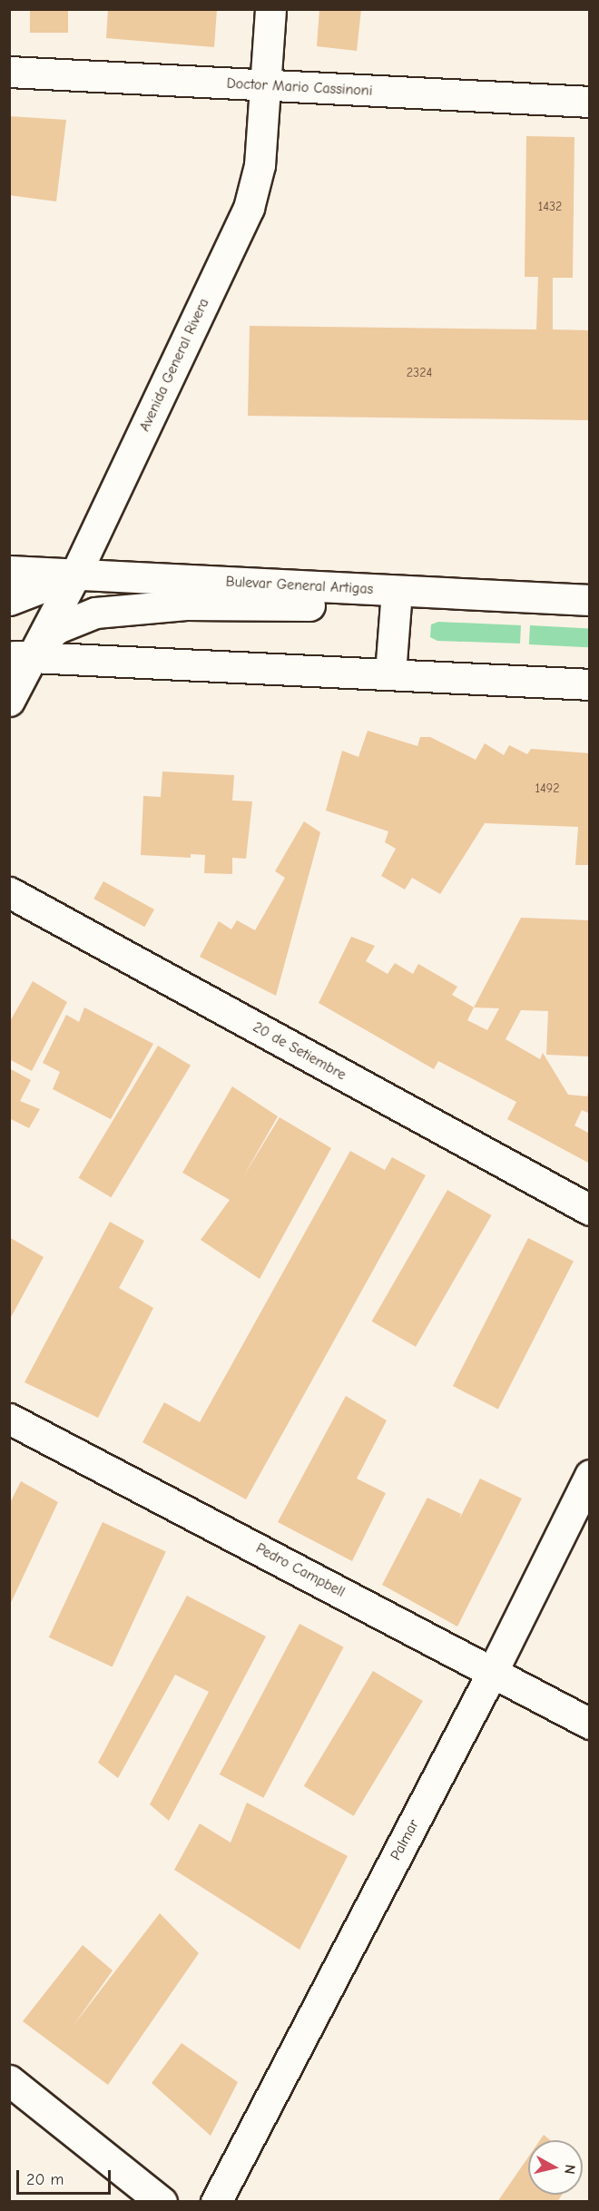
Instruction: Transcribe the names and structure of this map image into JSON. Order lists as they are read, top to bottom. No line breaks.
{"streets":{"street":["Doctor Mario Cassinoni","Avenida General Rivera","Bulevar General Artigas","20 de Setiembre","Pedro Campbell","Palmar"]},"crossings":[["Doctor Mario Cassinoni","Avenida General Rivera"],["Avenida General Rivera","Bulevar General Artigas"],["Pedro Campbell","Palmar"]],"house_numbers":["1432","2324","1492"],"scale_bar":"20 m","north":"right"}
